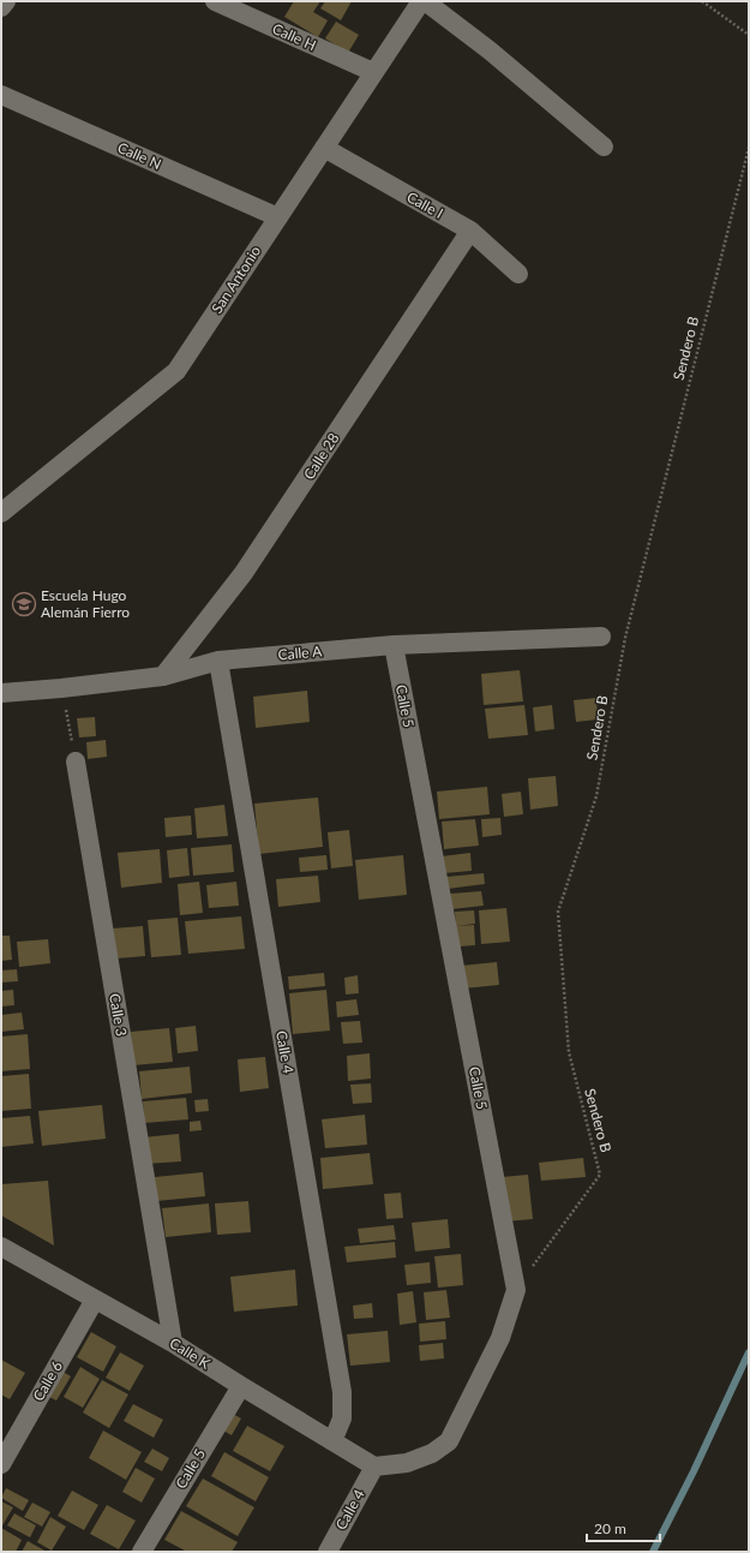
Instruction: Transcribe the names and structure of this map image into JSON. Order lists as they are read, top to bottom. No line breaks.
{"streets":{"street":["Calle H","Calle N","Calle I","San Antonio","Calle 28","Calle A","Calle 5","Calle 3","Calle 4","Calle K","Calle 6"],"path":["Sendero B"]},"crossings":[["Calle H","San Antonio"],["Calle N","San Antonio"],["Calle I","San Antonio"],["Calle I","Calle 28"],["Sendero B","Calle 5"],["Calle 28","Calle A"],["Calle A","Calle 5"],["Calle A","Calle 4"],["Calle 5","Calle 4"],["Calle 5","Calle K"],["Calle 3","Calle K"],["Calle 4","Calle K"],["Calle K","Calle 6"]],"places":{"school or university":["Escuela Hugo Alemán Fierro"]},"scale_bar":"20 m"}
